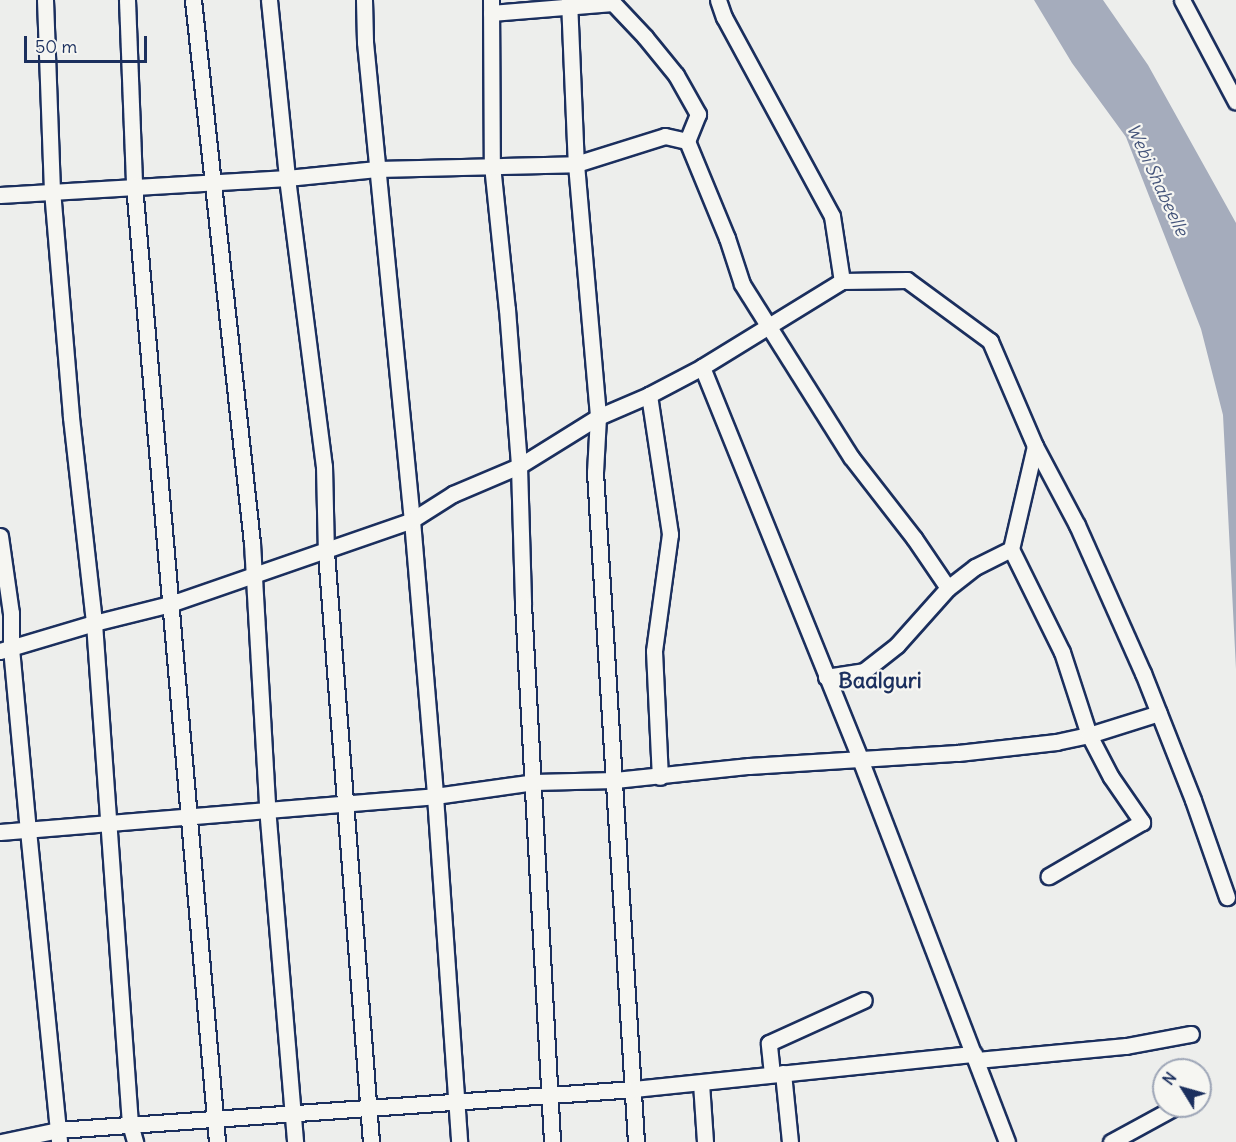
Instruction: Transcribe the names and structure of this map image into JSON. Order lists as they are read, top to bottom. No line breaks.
{"districts":["Baalguri"],"water":["Webi Shabeelle"],"scale_bar":"50 m","north":"top left"}
